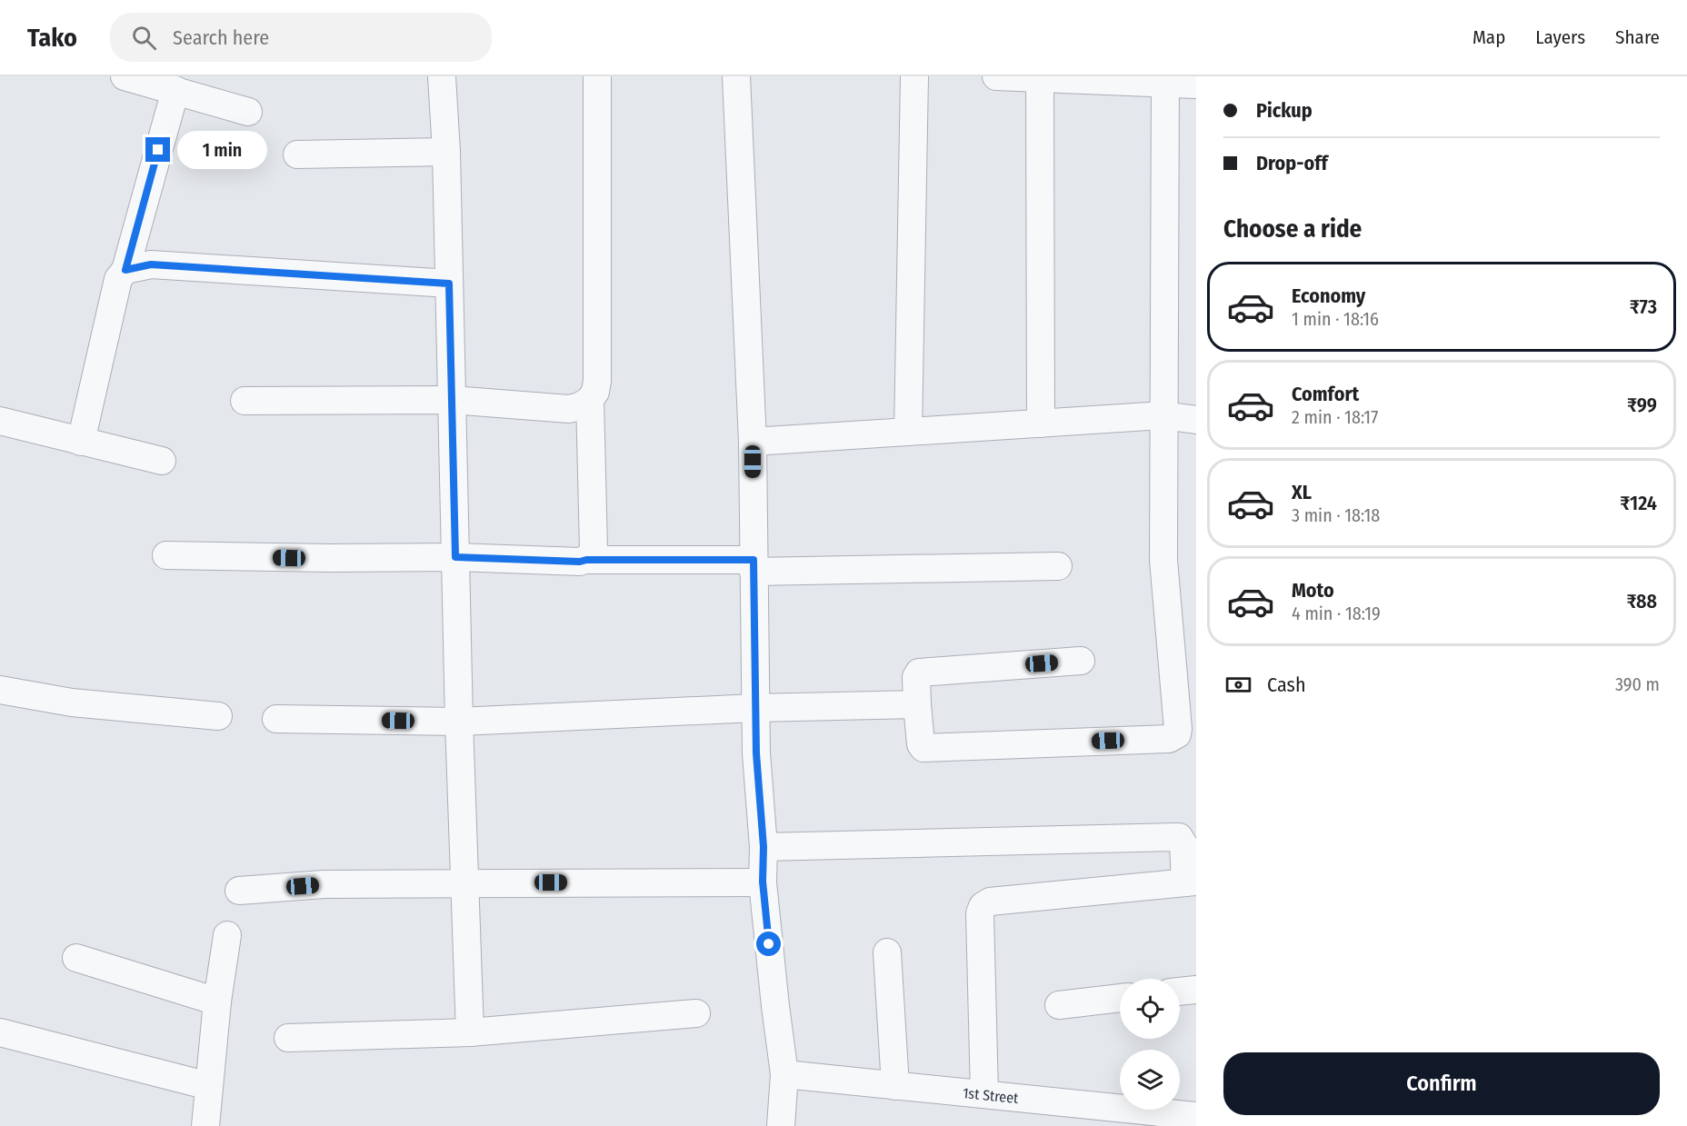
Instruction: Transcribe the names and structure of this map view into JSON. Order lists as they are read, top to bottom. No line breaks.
{"streets":{"street":["1st Street"]},"page":{"header":"Tako","search":"Search here","nav":["Map","Layers","Share"],"banner":["Pickup","Drop-off"],"bubble":"1 min","heading":"Choose a ride","list":[{"name":"Economy","note":"1 min · 18:16","value":"₹73"},{"name":"Comfort","note":"2 min · 18:17","value":"₹99"},{"name":"XL","note":"3 min · 18:18","value":"₹124"},{"name":"Moto","note":"4 min · 18:19","value":"₹88"}],"pay":["Cash","390 m"],"buttons":"Confirm"}}
